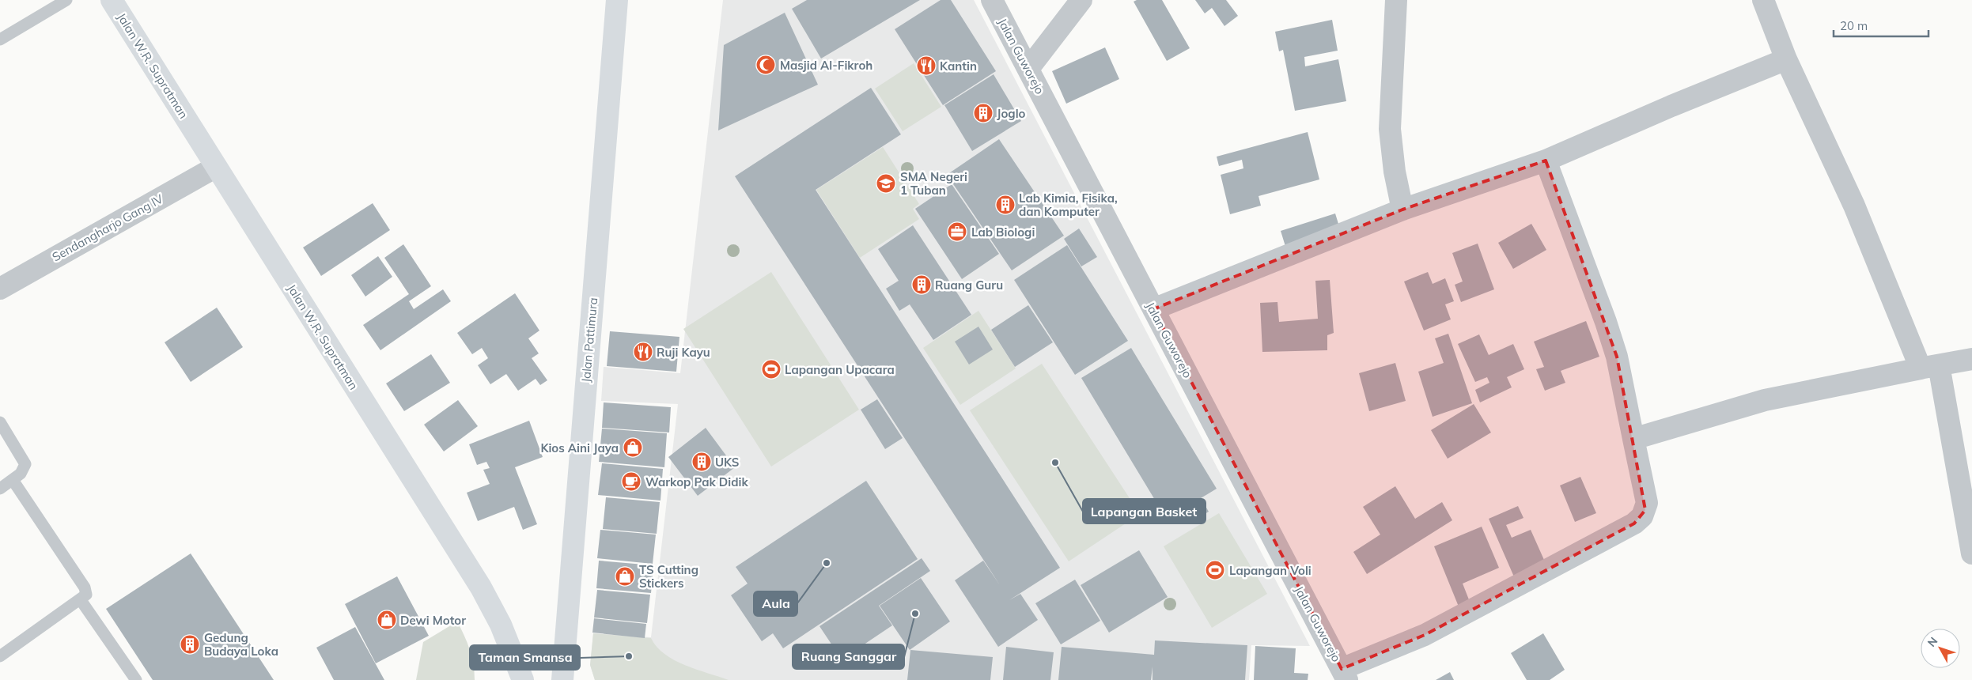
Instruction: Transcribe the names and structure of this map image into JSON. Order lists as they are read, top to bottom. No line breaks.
{"streets":{"street":["Jalan Guworejo","Jalan W.R. Supratman","Sendangharjo Gang IV","Jalan Pattimura"]},"crossings":[["Jalan W.R. Supratman","Sendangharjo Gang IV"]],"places":{"mosque":["Masjid Al-Fikroh"],"restaurant":["Kantin","Ruji Kayu"],"building":["Joglo","Lab Kimia, Fisika, dan Komputer","Ruang Guru","UKS","Gedung Budaya Loka"],"school or university":["SMA Negeri 1 Tuban"],"office":["Lab Biologi"],"sports":["Lapangan Upacara","Lapangan Voli"],"shop":["Kios Aini Jaya","TS Cutting Stickers","Dewi Motor"],"other":["Lapangan Basket","Aula","Ruang Sanggar","Taman Smansa"],"cafe":["Warkop Pak Didik"]},"scale_bar":"20 m","north":"top left"}
